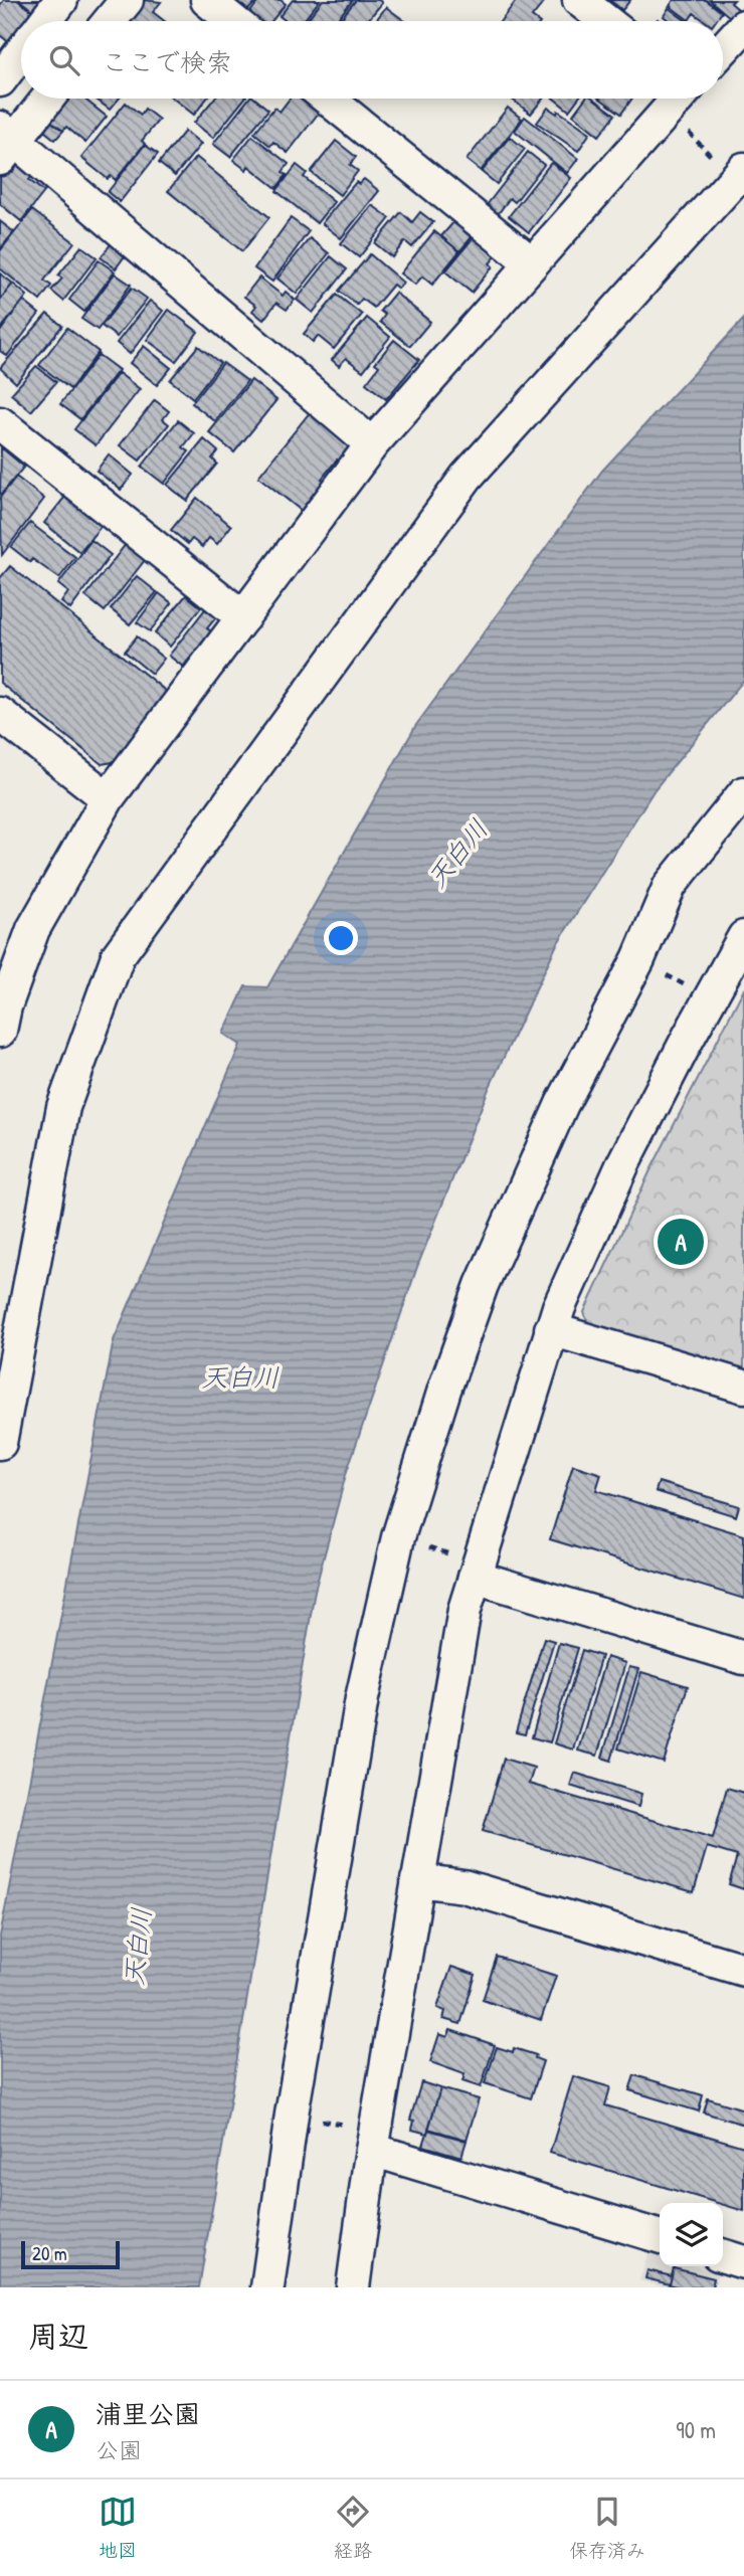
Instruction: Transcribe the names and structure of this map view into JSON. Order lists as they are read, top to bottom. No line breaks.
{"water":["天白川"],"scale_bar":"20 m","page":{"search":"ここで検索","pins":"A","scale":"20 m","heading":"周辺","list":[{"mark":"A","name":"浦里公園","note":"公園","value":"90 m"}],"nav":["地図","経路","保存済み"]}}
